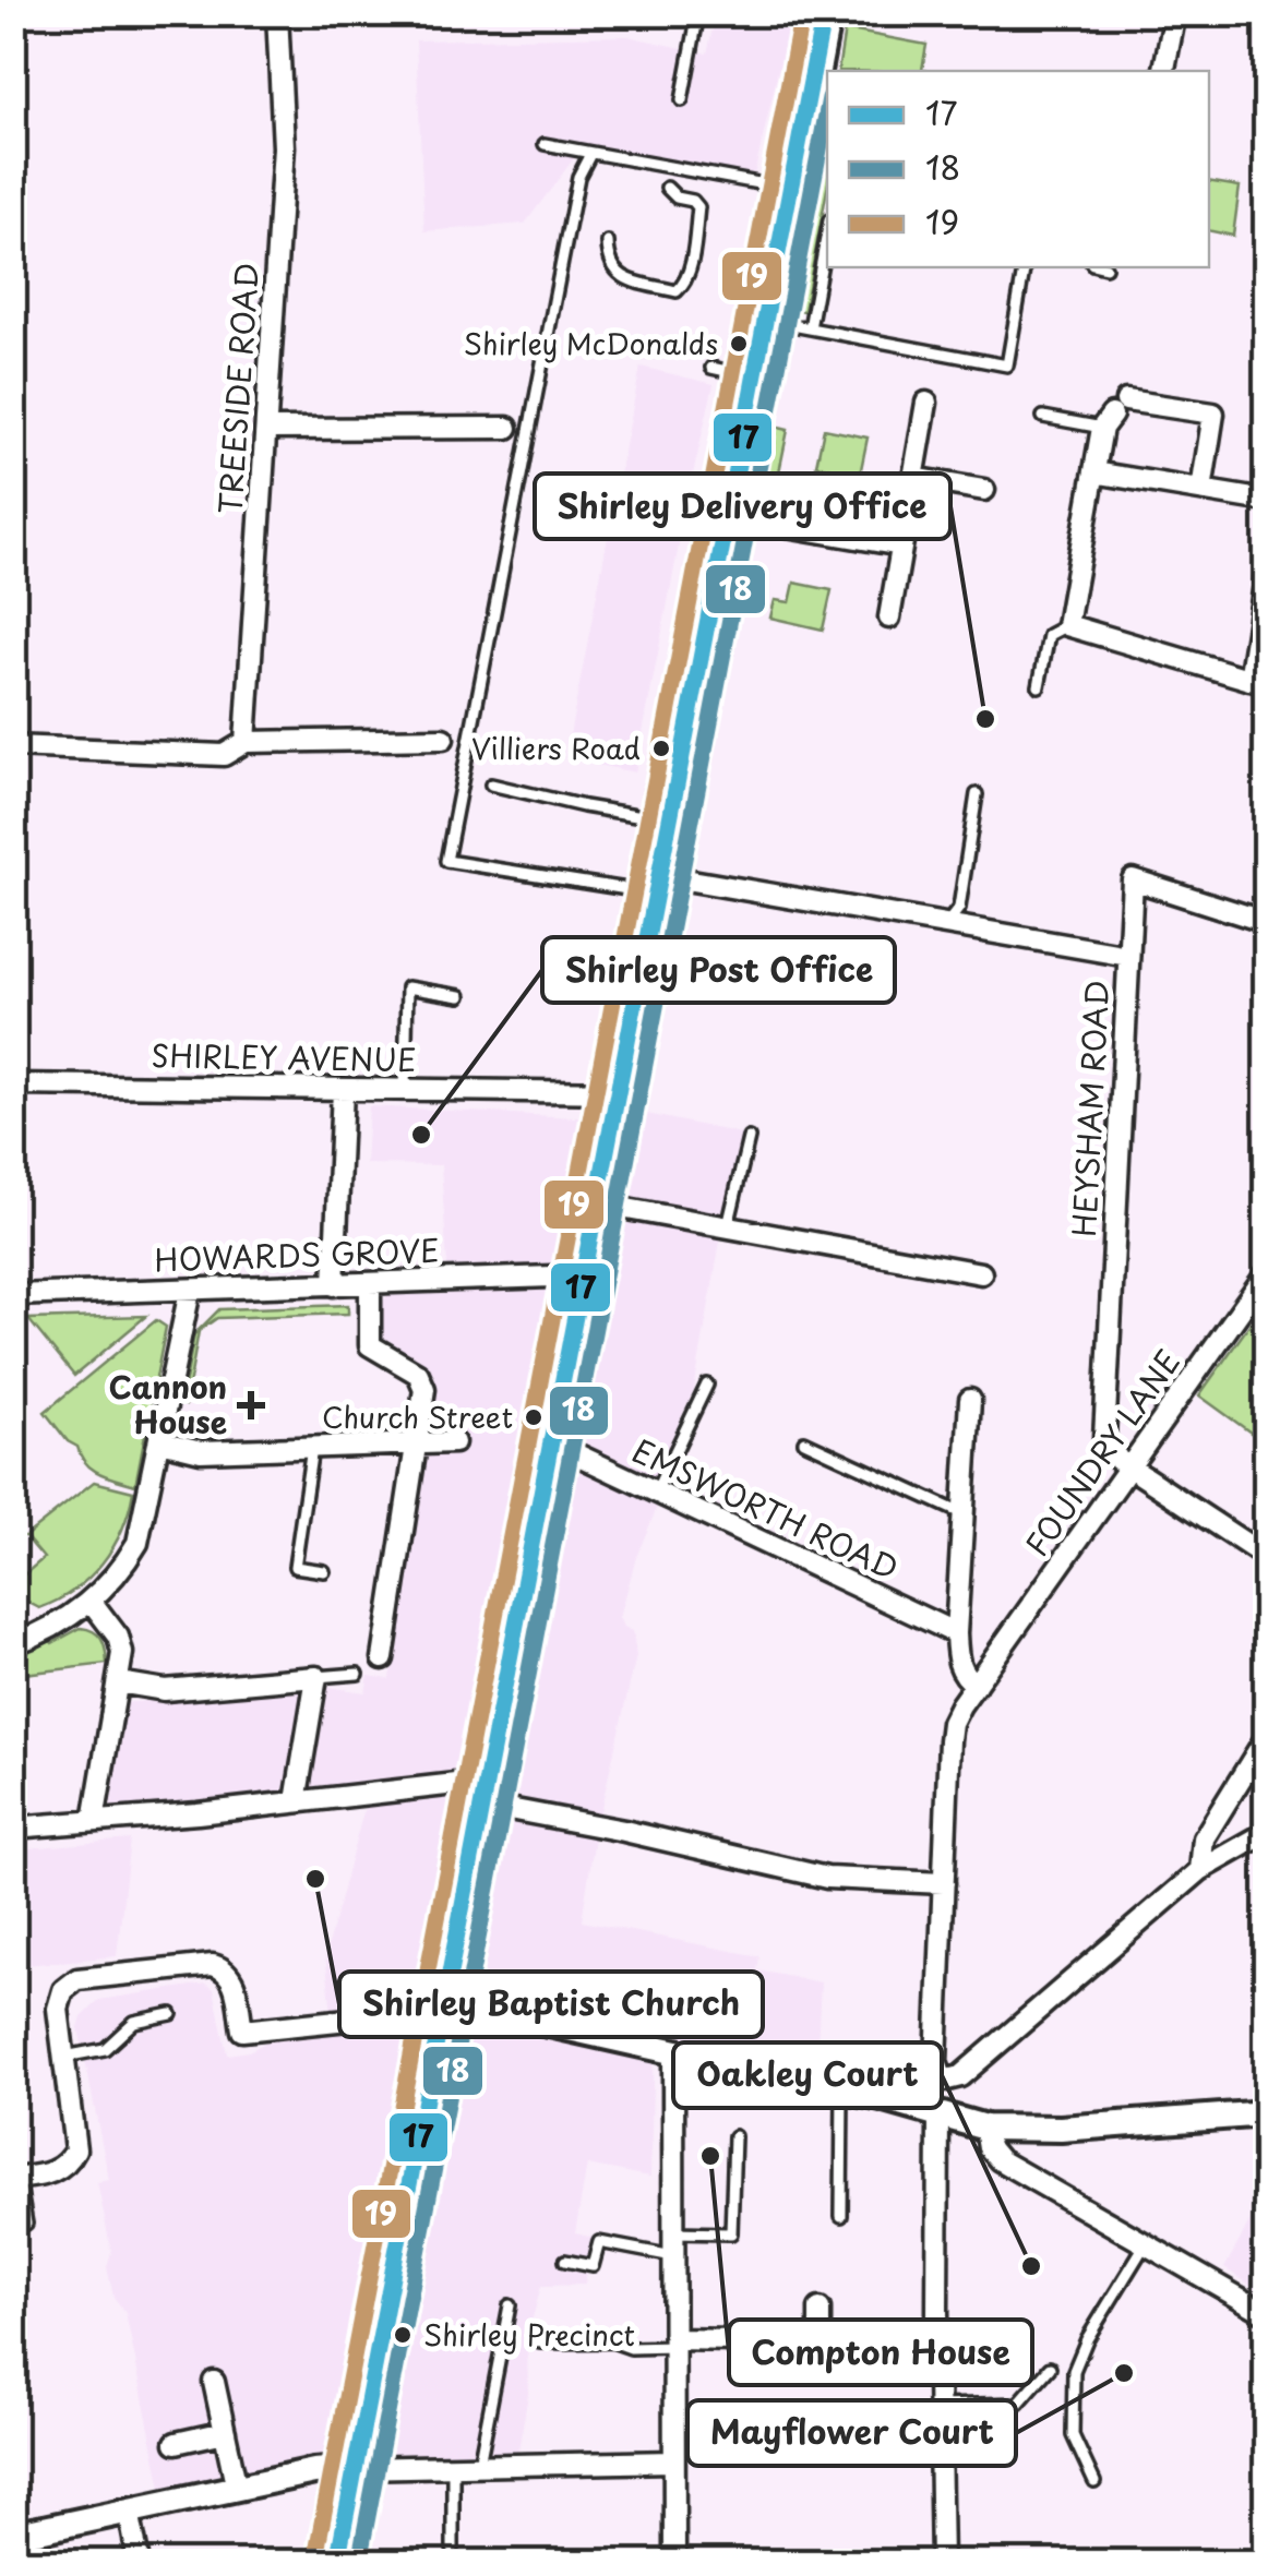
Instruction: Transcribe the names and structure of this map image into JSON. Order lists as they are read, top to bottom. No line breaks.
{"streets":{"street":["TREESIDE ROAD","SHIRLEY AVENUE","HEYSHAM ROAD","HOWARDS GROVE","FOUNDRY LANE","EMSWORTH ROAD"]},"crossings":[["HEYSHAM ROAD","FOUNDRY LANE"]],"places":{"other":["Shirley McDonalds","Shirley Delivery Office","Villiers Road","Shirley Post Office","Church Street","Shirley Baptist Church","Compton House","Oakley Court","Shirley Precinct","Mayflower Court"],"health":["Cannon House"]},"lines":["transit line 17","transit line 19","transit line 18"],"legend":["17","18","19"]}
